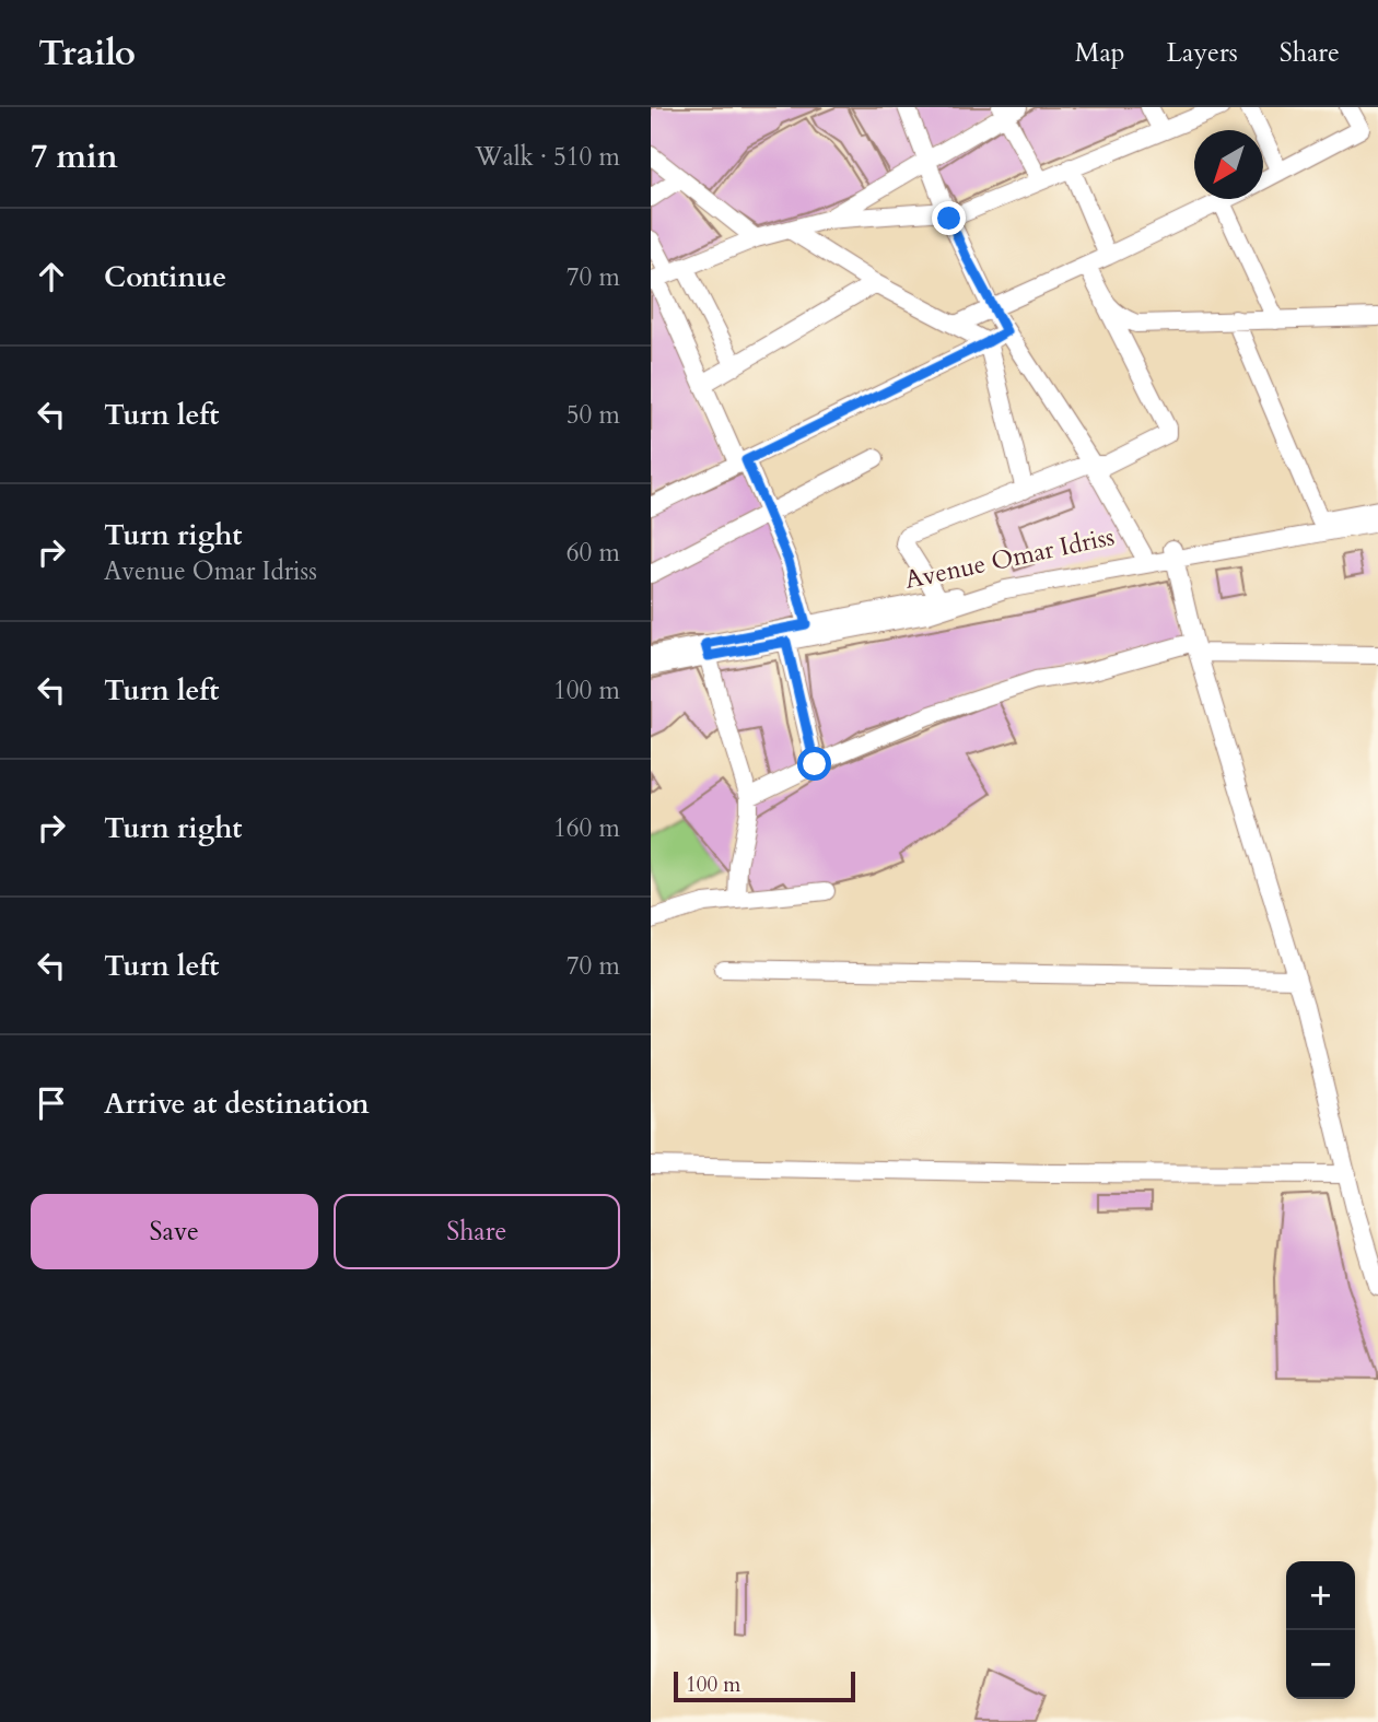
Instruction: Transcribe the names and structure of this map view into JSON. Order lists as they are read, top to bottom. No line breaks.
{"streets":{"street":["Avenue Omar Idriss"]},"scale_bar":"100 m","north":"bottom left","page":{"header":"Trailo","nav":["Map","Layers","Share"],"heading":["7 min","Walk · 510 m"],"list":[["Continue","70 m"],["Turn left","50 m"],["Turn right","Avenue Omar Idriss","60 m"],["Turn left","100 m"],["Turn right","160 m"],["Turn left","70 m"],"Arrive at destination"],"buttons":["Save","Share"],"map_buttons":["+","−"],"scale":"100 m"}}
